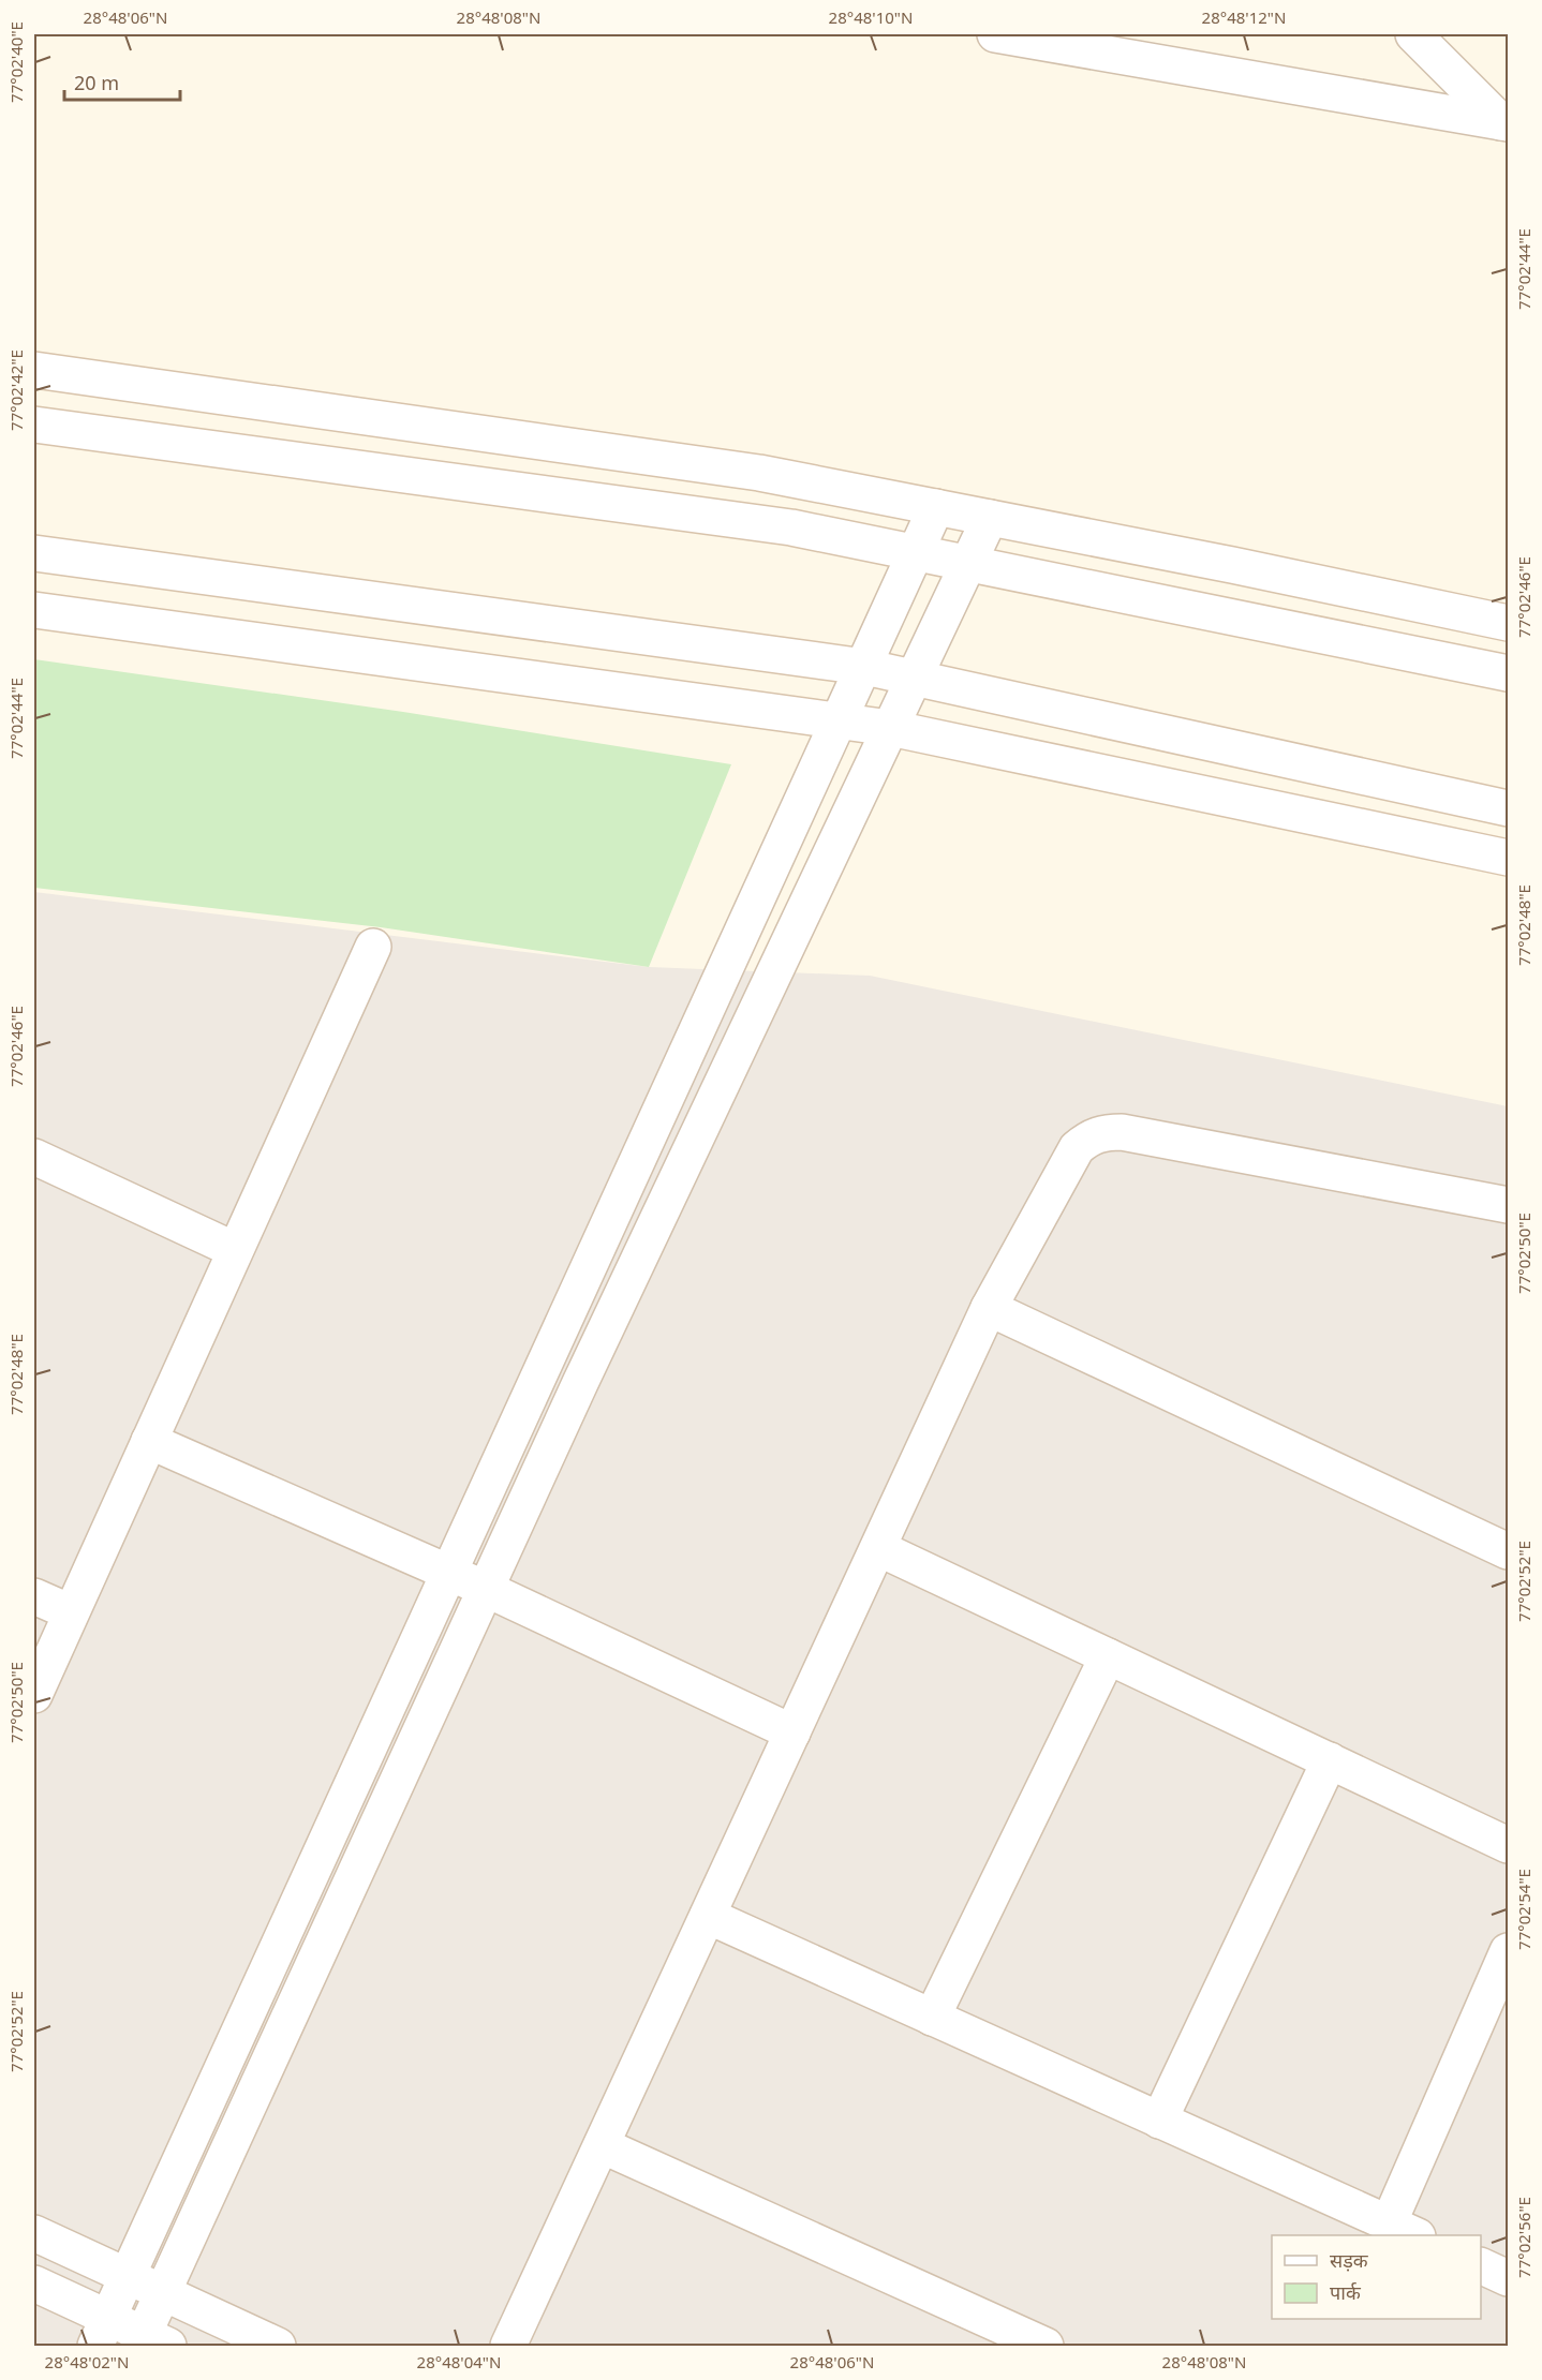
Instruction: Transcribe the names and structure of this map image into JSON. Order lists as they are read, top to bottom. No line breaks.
{"legend":["सड़क","पार्क"],"scale_bar":"20 m","coordinates":["28°48'06\"N","28°48'08\"N","28°48'10\"N","28°48'12\"N","77°02'40\"E","77°02'44\"E","77°02'42\"E","77°02'46\"E","77°02'48\"E","77°02'50\"E","77°02'52\"E","77°02'54\"E","77°02'56\"E","28°48'02\"N","28°48'04\"N"]}
